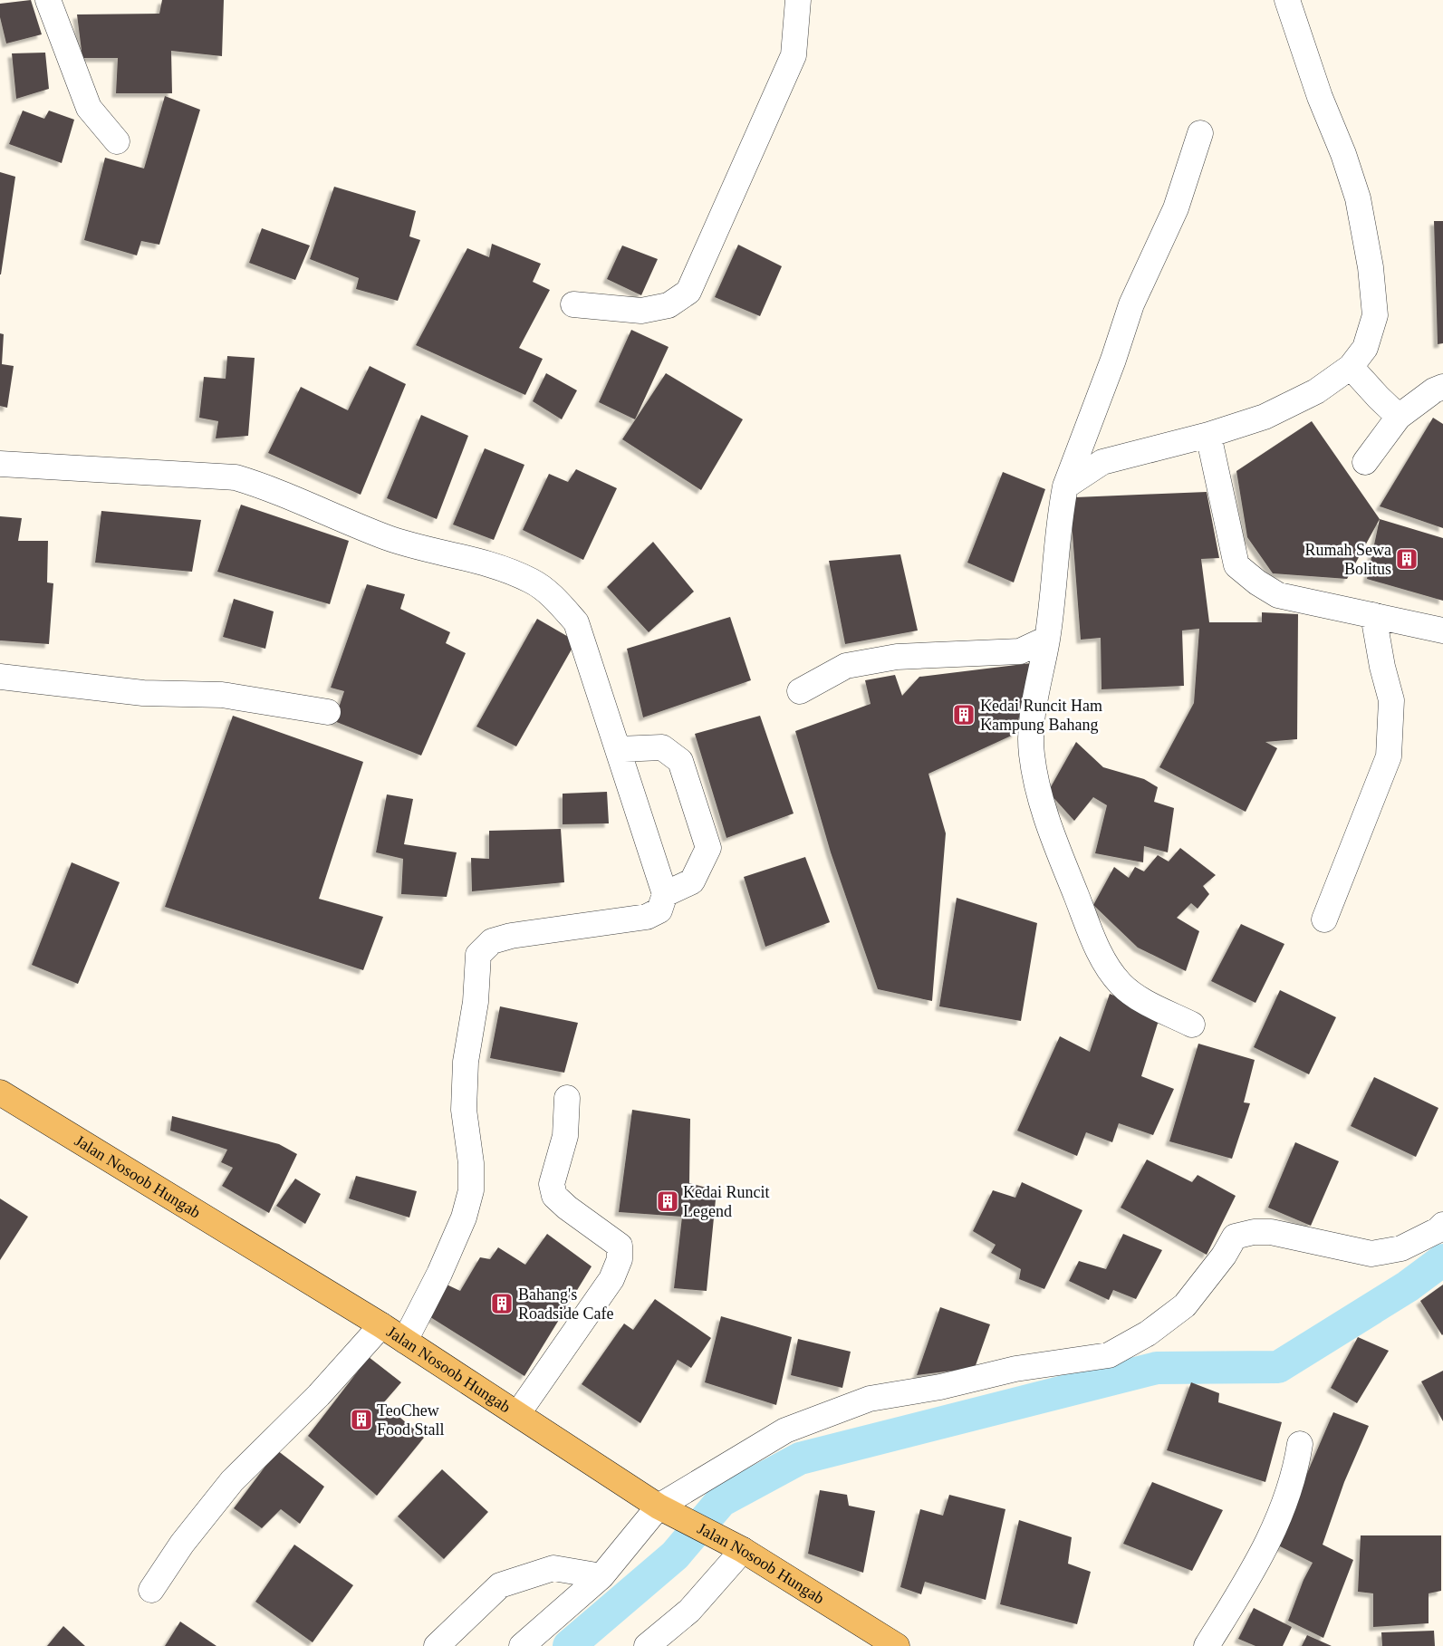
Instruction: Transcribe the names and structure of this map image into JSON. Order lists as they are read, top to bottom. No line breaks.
{"streets":{"main road":["Jalan Nosoob Hungab"]},"places":{"building":["Rumah Sewa Bolitus","Kedai Runcit Ham Kampung Bahang","Kedai Runcit Legend","Bahang's Roadside Cafe","TeoChew Food Stall"]}}
